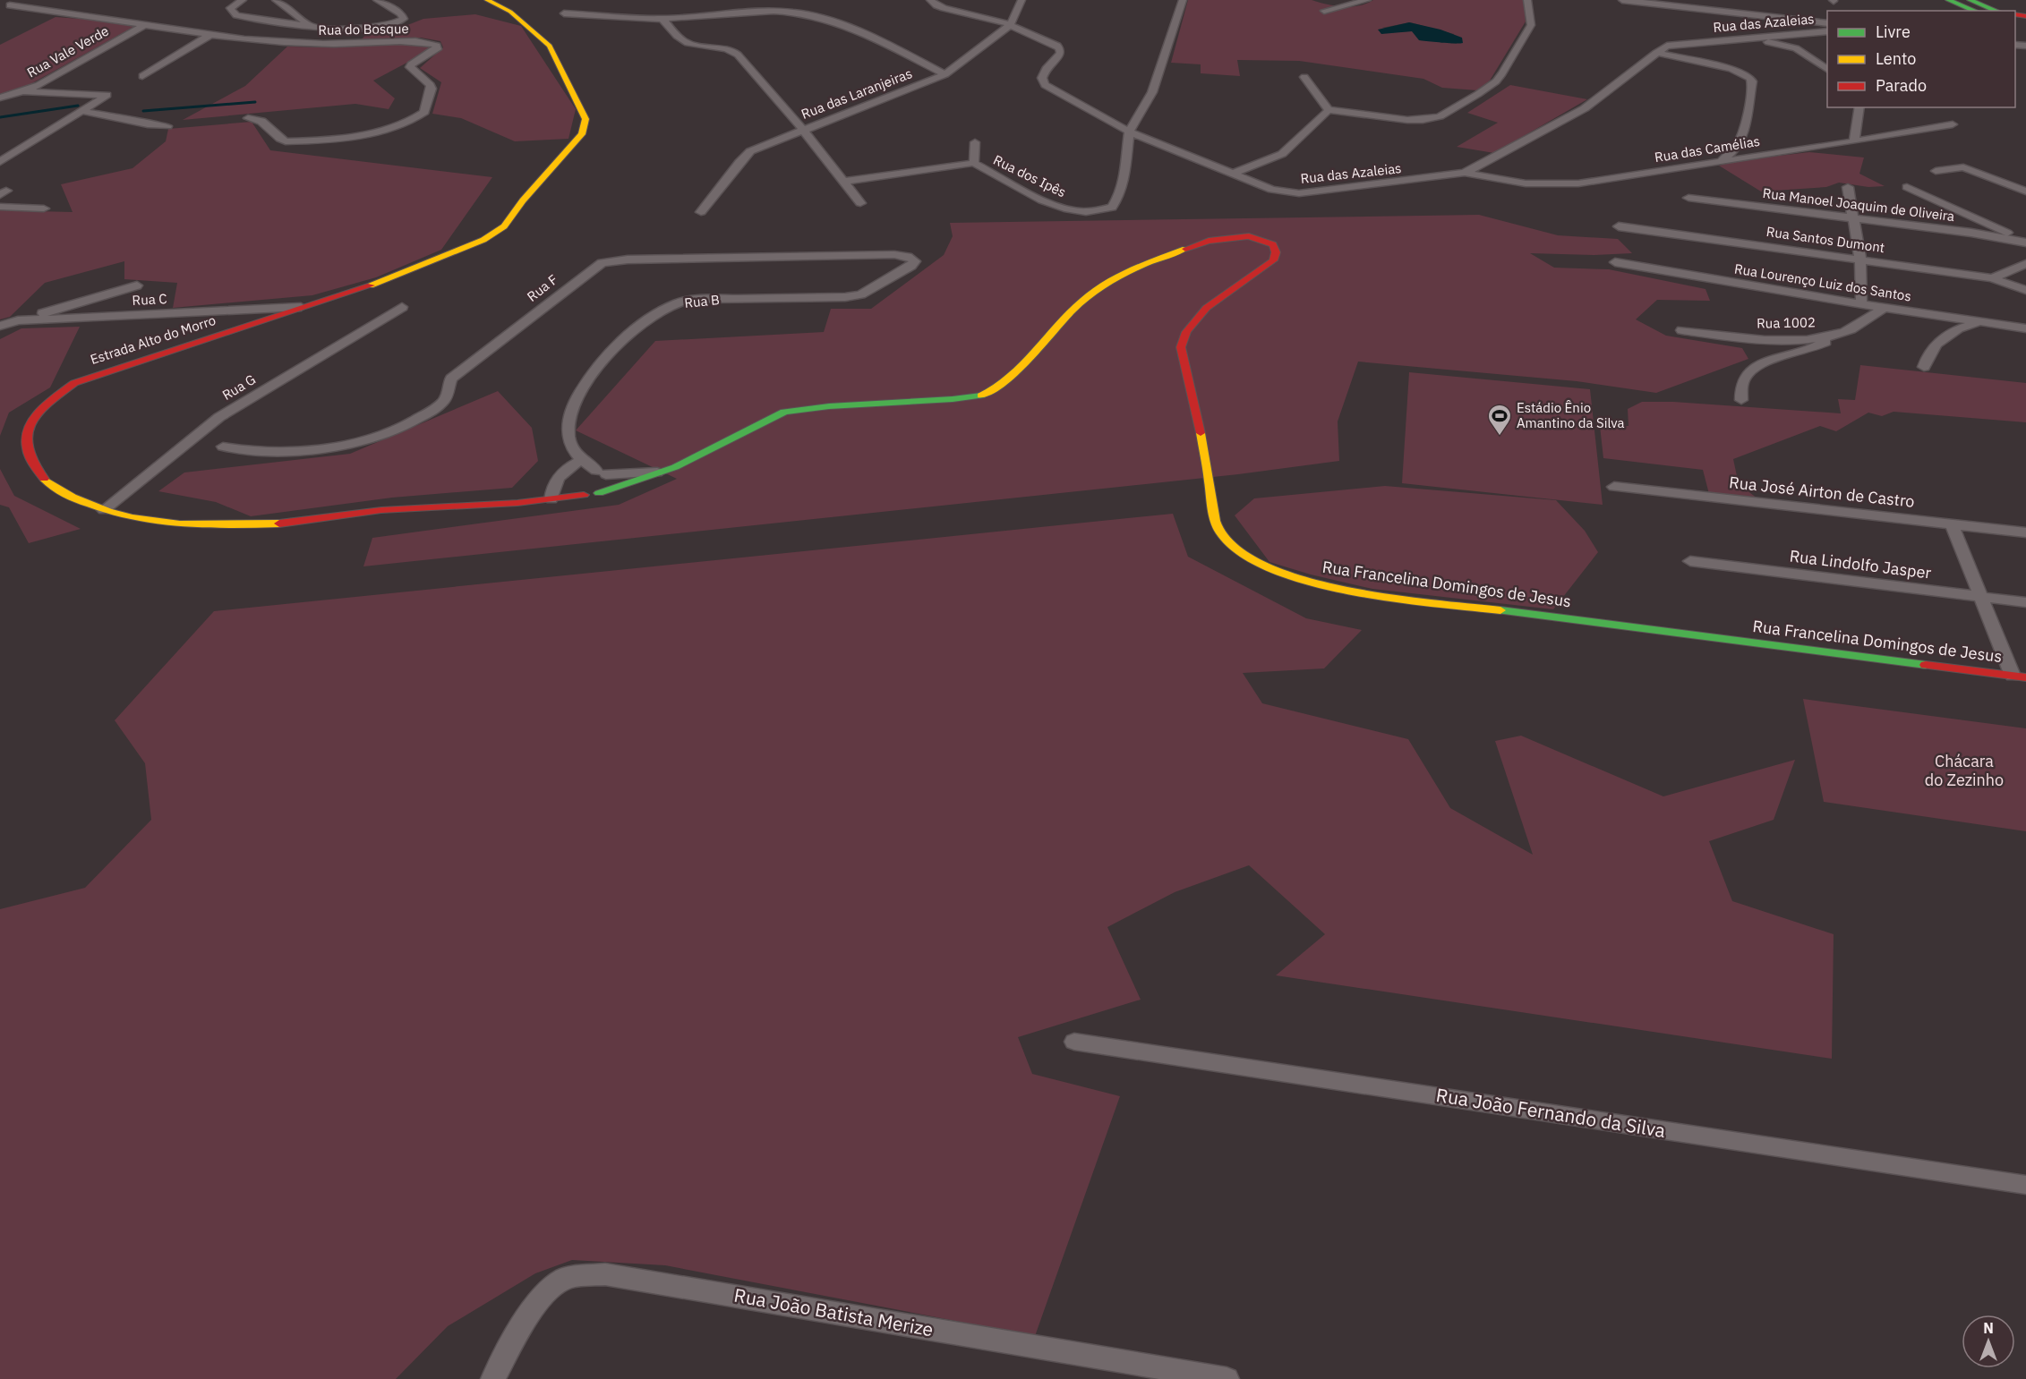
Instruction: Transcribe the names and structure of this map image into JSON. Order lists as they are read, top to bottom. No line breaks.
{"streets":{"street":["Rua das Azaleias","Rua do Bosque","Rua Vale Verde","Rua das Laranjeiras","Rua das Camélias","Rua dos Ipês","Rua Manoel Joaquim de Oliveira","Rua Santos Dumont","Rua Lourenço Luiz dos Santos","Rua F","Rua C","Rua B","Rua 1002","Estrada Alto do Morro","Rua G","Rua José Airton de Castro","Rua Lindolfo Jasper","Rua Francelina Domingos de Jesus","Rua João Fernando da Silva","Rua João Batista Merize"]},"crossings":[["Rua das Azaleias","Rua das Laranjeiras"],["Rua das Azaleias","Rua das Camélias"],["Rua das Azaleias","Rua dos Ipês"],["Rua do Bosque","Rua Vale Verde"],["Rua Lourenço Luiz dos Santos","Rua 1002"],["Rua F","Rua B"],["Rua C","Estrada Alto do Morro"],["Rua B","Rua Francelina Domingos de Jesus"],["Estrada Alto do Morro","Rua G"]],"parks":["Chácara do Zezinho"],"places":{"sports":["Estádio Ênio Amantino da Silva"]},"legend":["Livre","Lento","Parado"],"north":"top"}
